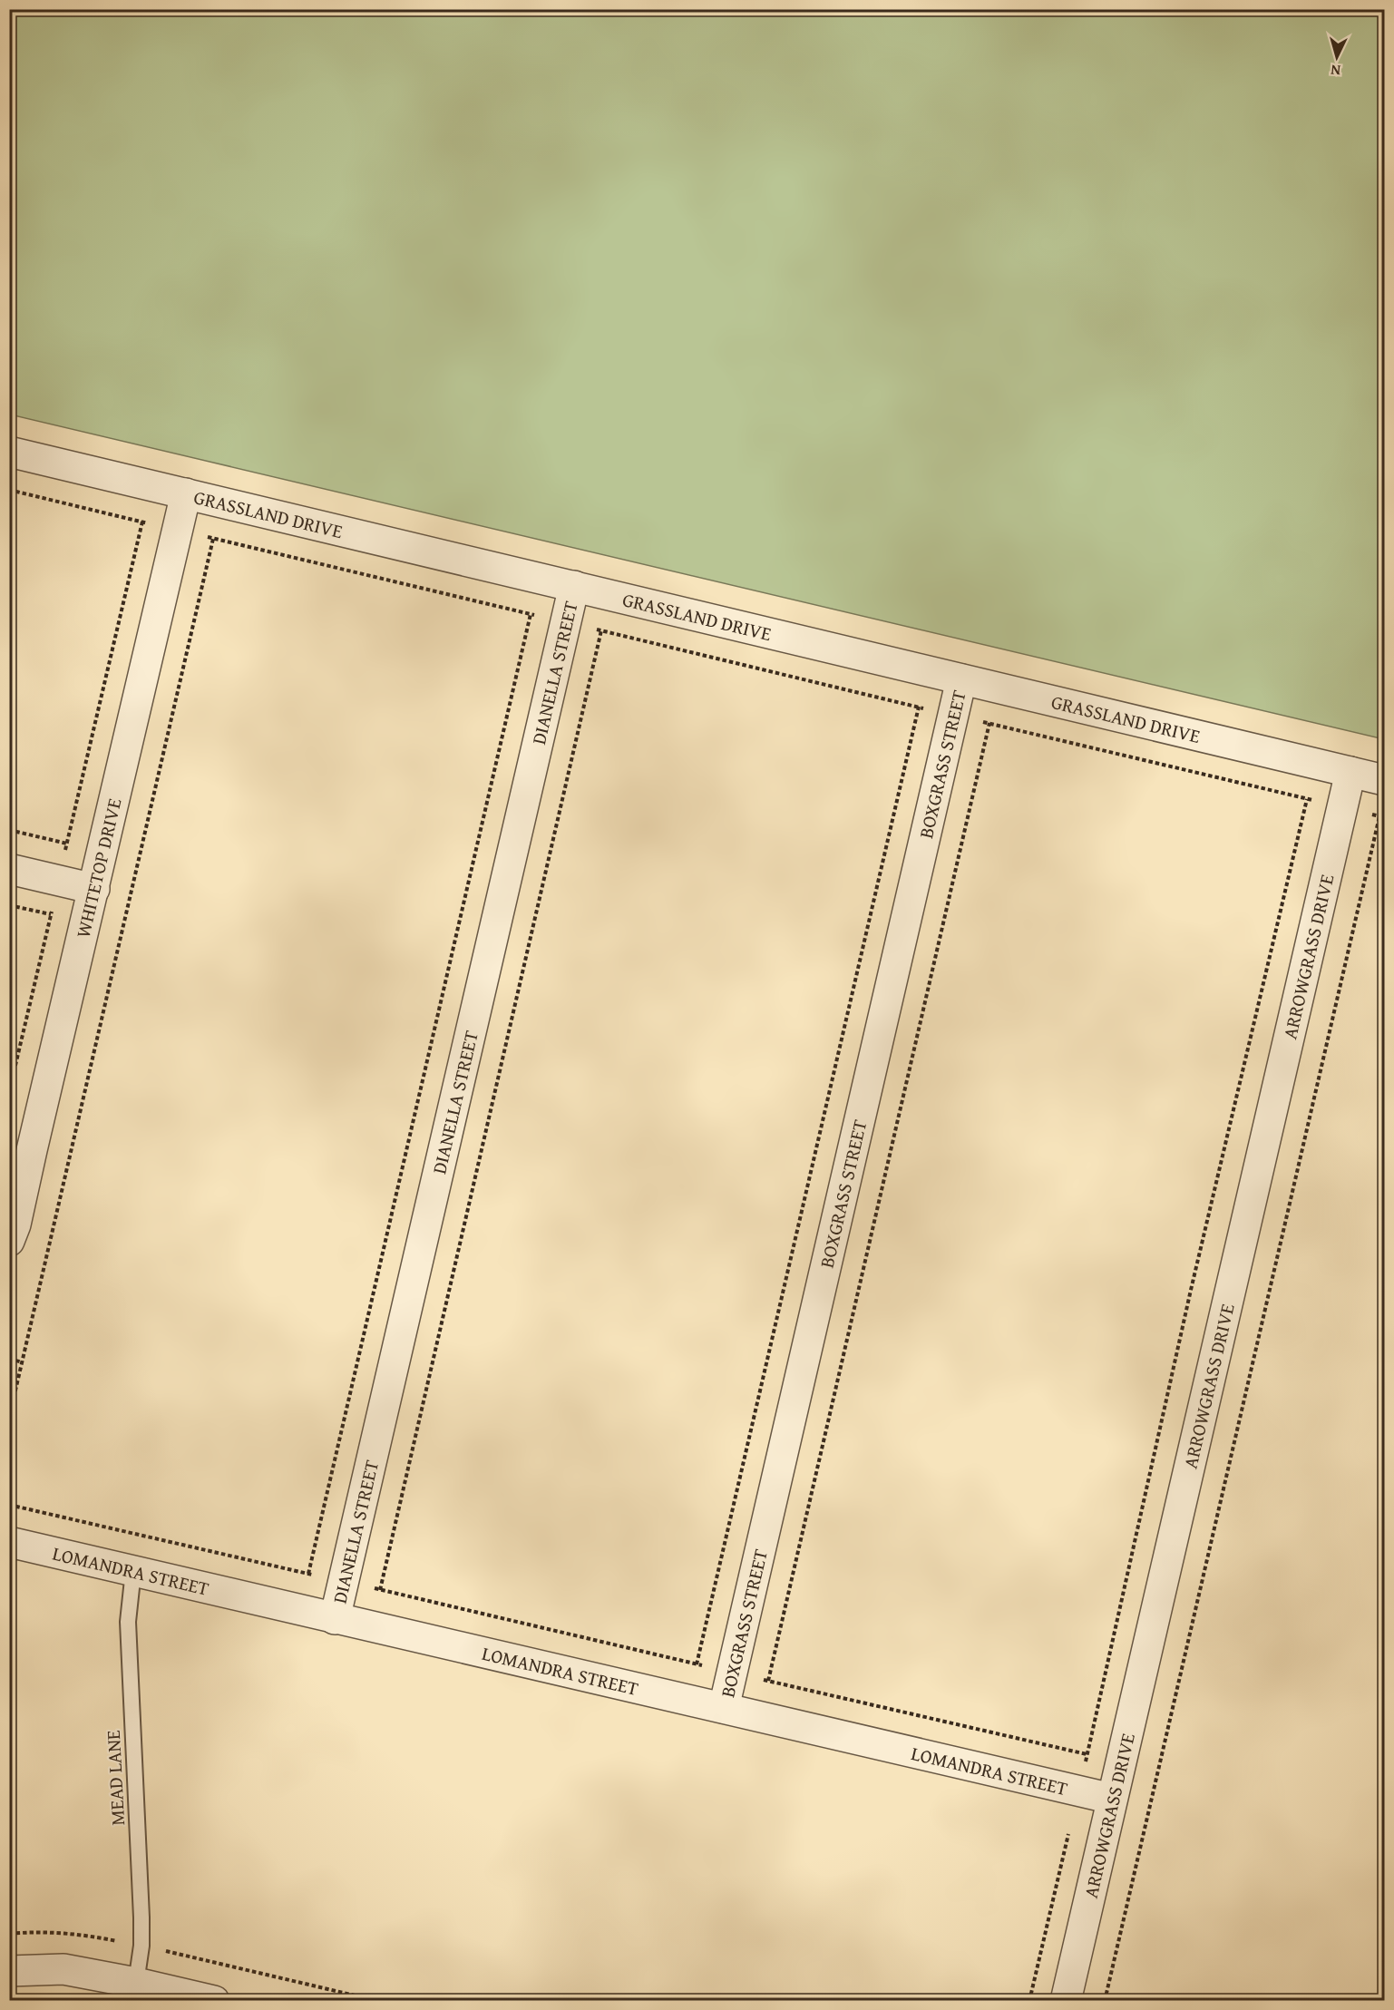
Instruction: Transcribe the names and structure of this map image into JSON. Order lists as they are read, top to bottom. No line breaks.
{"streets":{"street":["GRASSLAND DRIVE","DIANELLA STREET","BOXGRASS STREET","WHITETOP DRIVE","ARROWGRASS DRIVE","LOMANDRA STREET"],"lane":["MEAD LANE"]},"crossings":[["GRASSLAND DRIVE","DIANELLA STREET"],["GRASSLAND DRIVE","BOXGRASS STREET"],["GRASSLAND DRIVE","WHITETOP DRIVE"],["GRASSLAND DRIVE","ARROWGRASS DRIVE"],["DIANELLA STREET","LOMANDRA STREET"],["BOXGRASS STREET","LOMANDRA STREET"],["ARROWGRASS DRIVE","LOMANDRA STREET"],["LOMANDRA STREET","MEAD LANE"]],"north":"bottom"}
